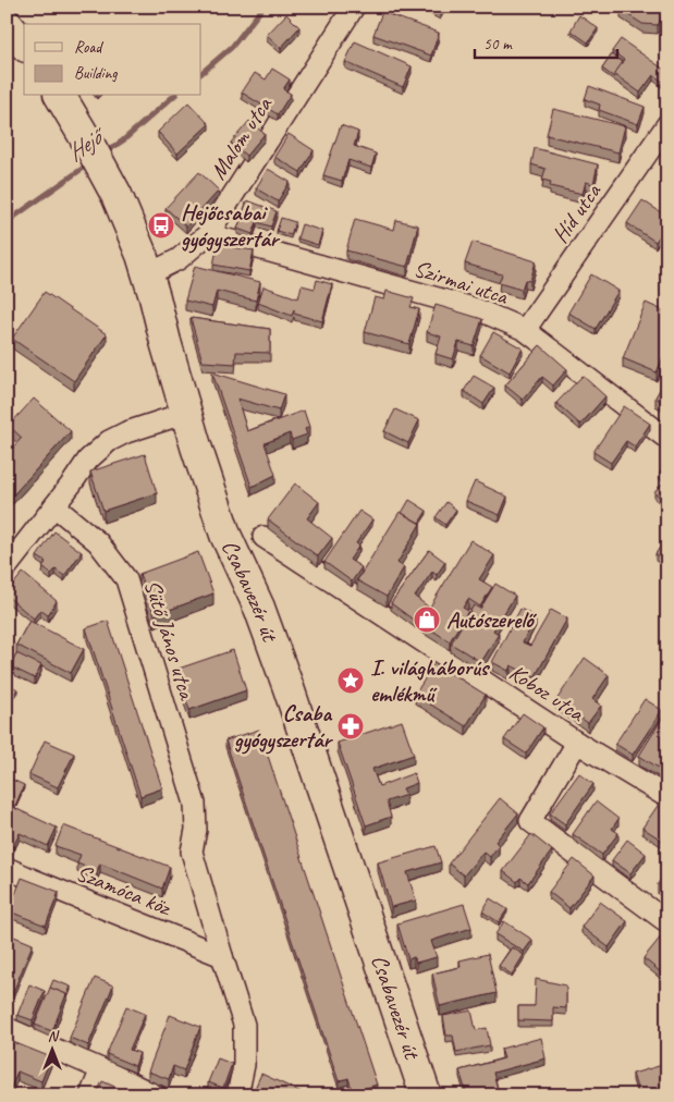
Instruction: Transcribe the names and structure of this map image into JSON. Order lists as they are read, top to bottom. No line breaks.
{"streets":{"main road":["Csabavezér út"],"street":["Malom utca","Híd utca","Szirmai utca","Sütő János utca","Koboz utca","Szamóca köz"]},"crossings":[["Malom utca","Szirmai utca"],["Malom utca","Csabavezér út"],["Híd utca","Szirmai utca"],["Sütő János utca","Szamóca köz"]],"water":["Hejő"],"places":{"bus stop":["Hejőcsabai gyógyszertár"],"shop":["Autószerelő"],"place":["I. világháborús emlékmű"],"pharmacy":["Csaba gyógyszertár"]},"legend":["Road","Building"],"scale_bar":"50 m","north":"top"}
